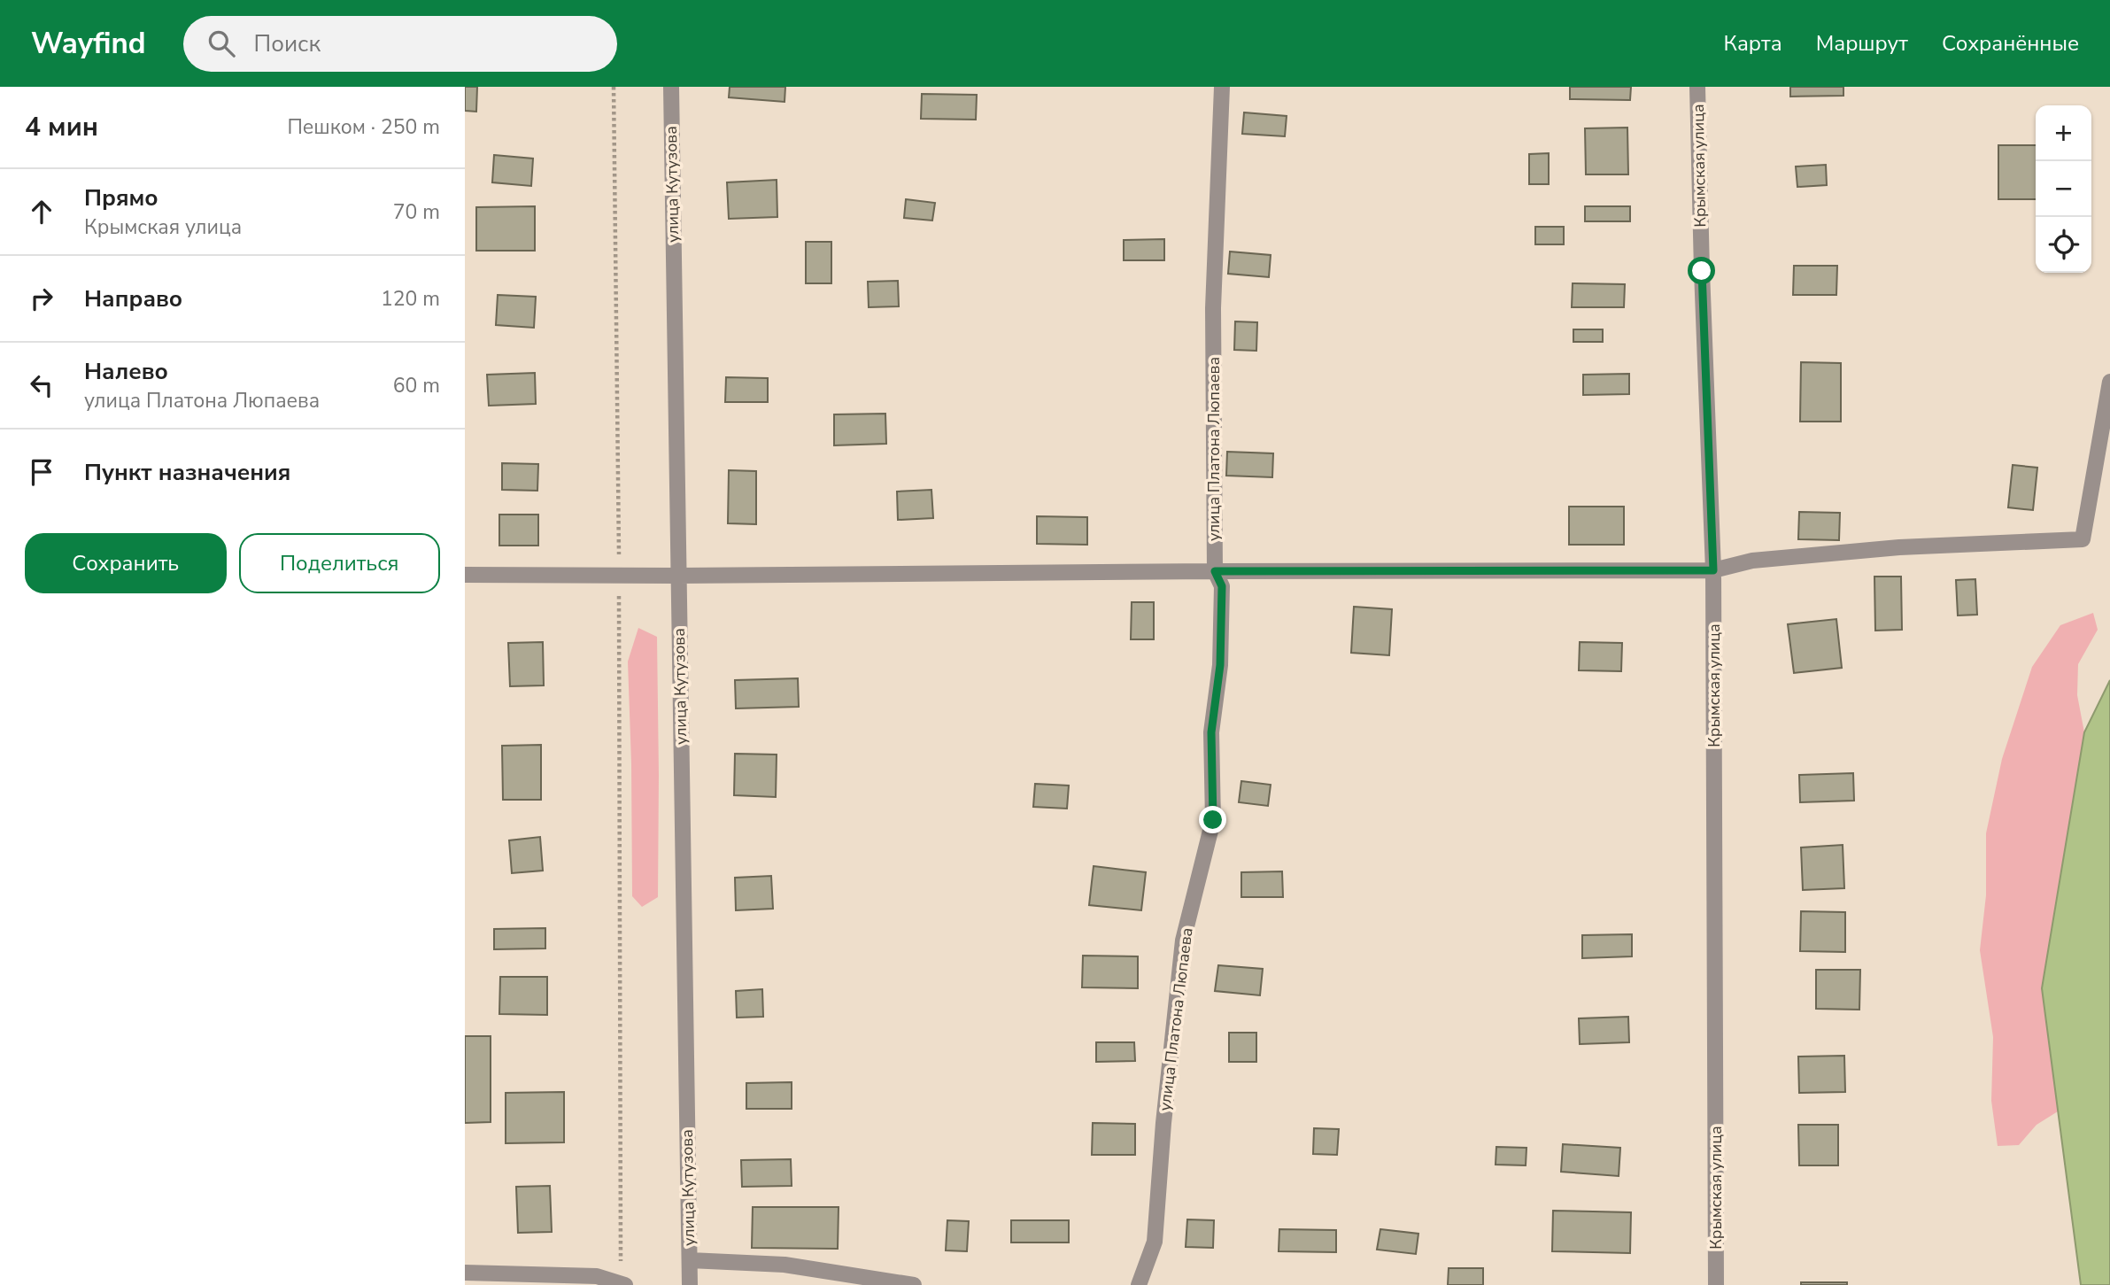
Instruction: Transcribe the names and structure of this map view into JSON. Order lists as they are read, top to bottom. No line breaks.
{"streets":{"street":["Крымская улица","улица Кутузова","улица Платона Люпаева"]},"page":{"header":"Wayfind","search":"Поиск","nav":["Карта","Маршрут","Сохранённые"],"heading":["4 мин","Пешком · 250 m"],"map_buttons":["+","−"],"list":[["Прямо","Крымская улица","70 m"],["Направо","120 m"],["Налево","улица Платона Люпаева","60 m"],"Пункт назначения"],"buttons":["Сохранить","Поделиться"]}}
